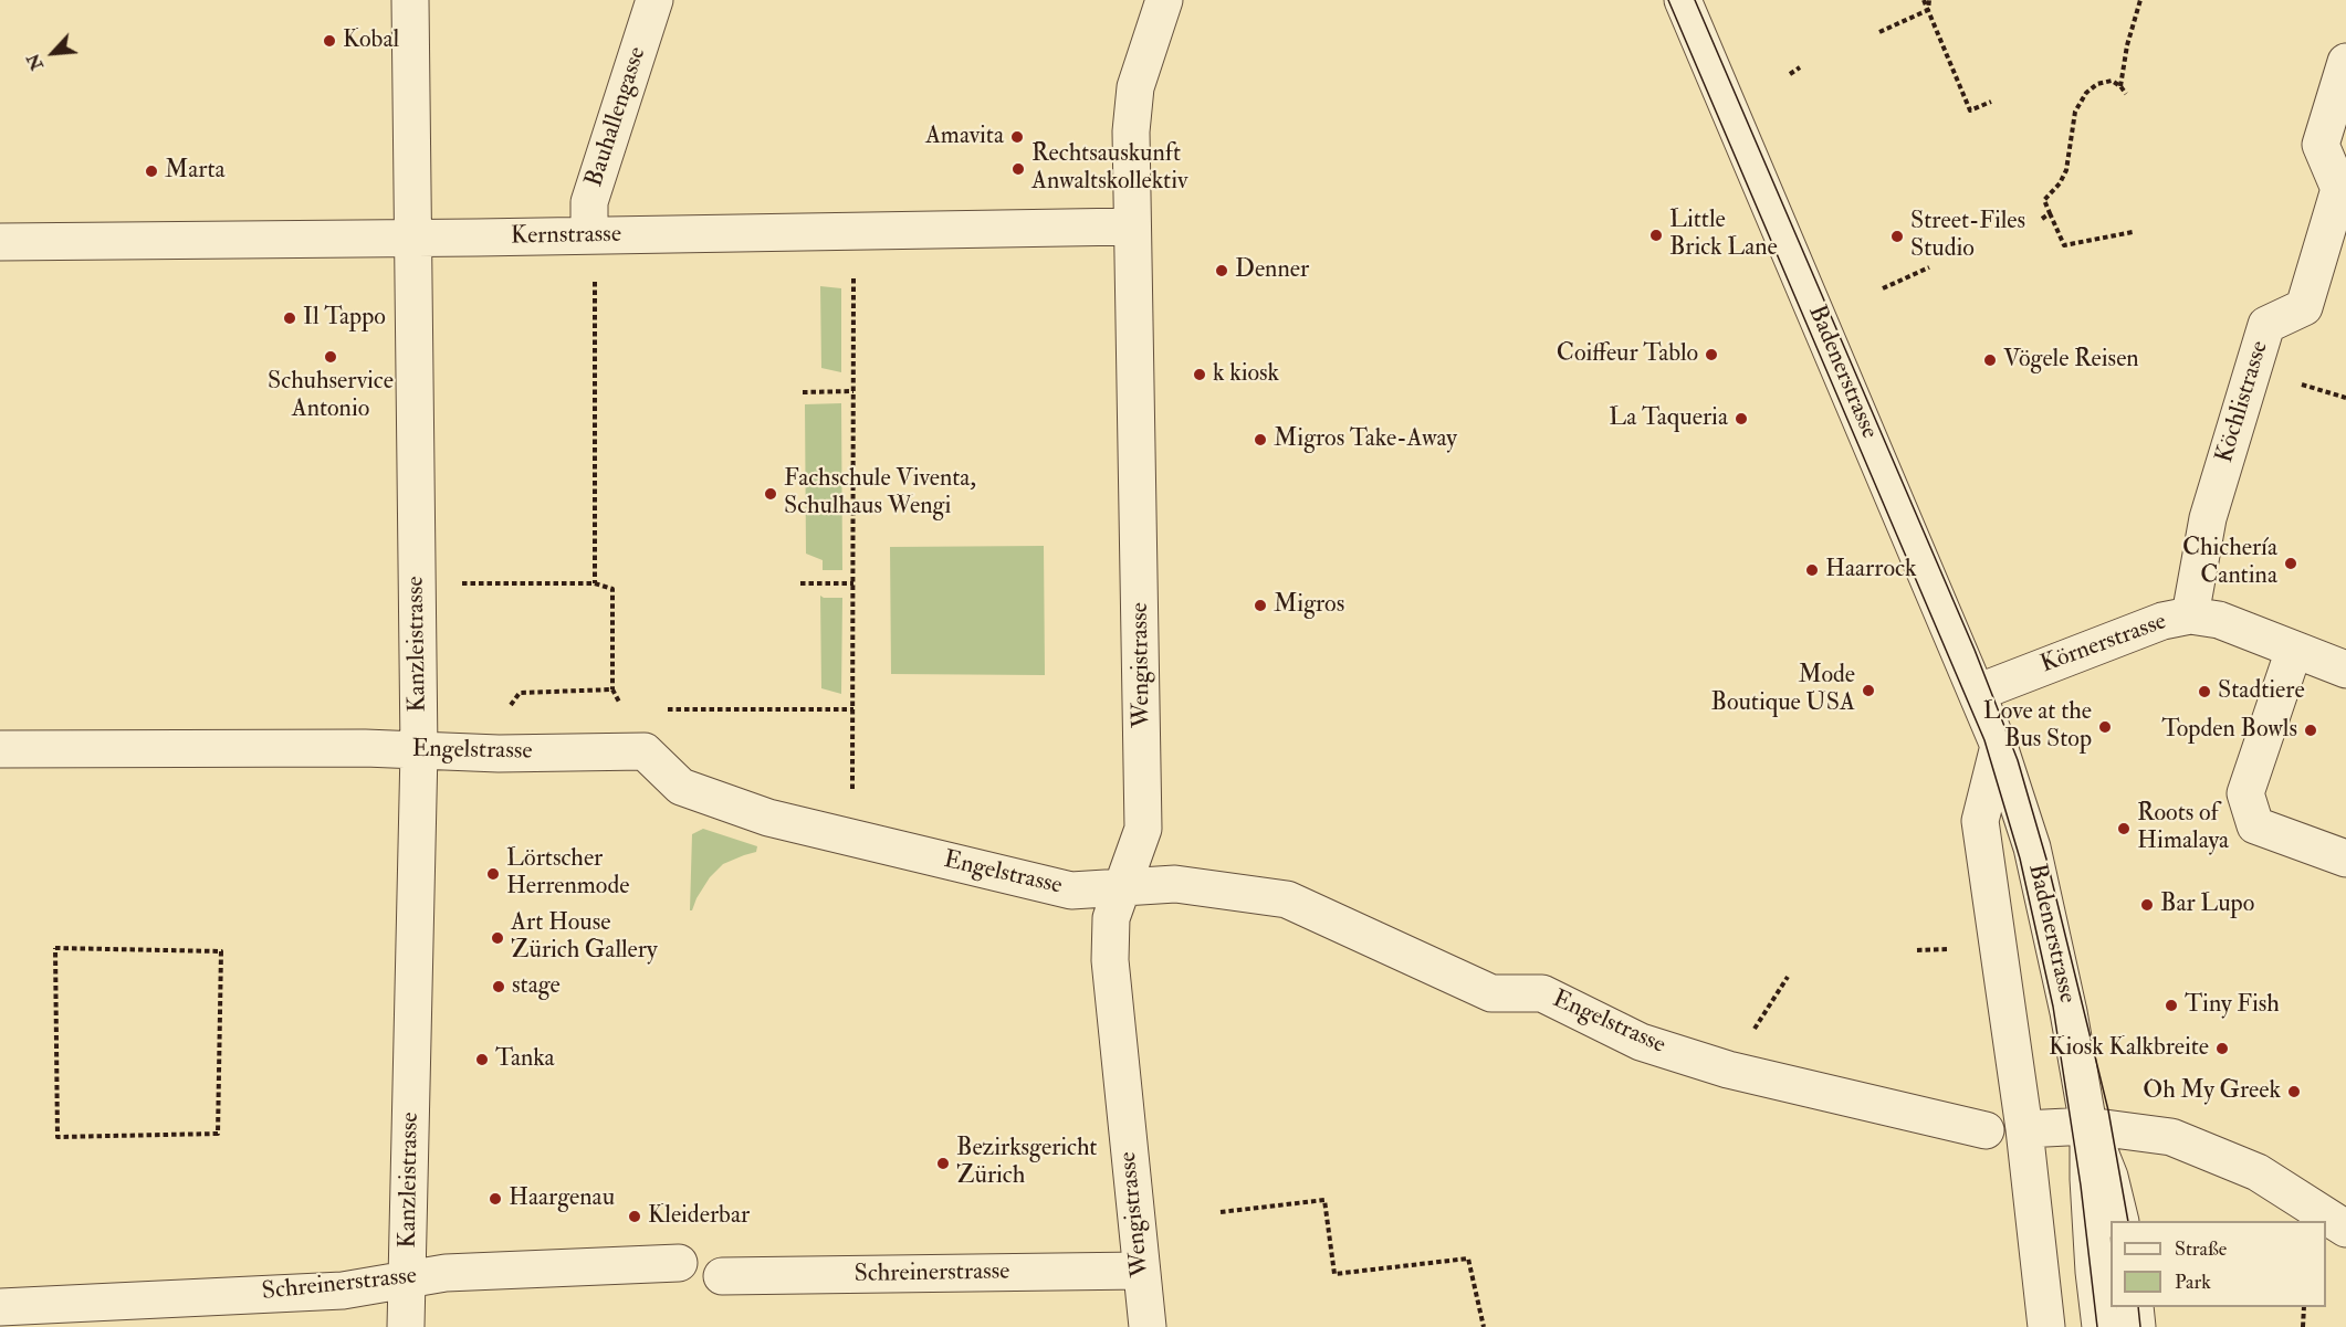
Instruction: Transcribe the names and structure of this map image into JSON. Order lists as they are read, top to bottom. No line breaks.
{"streets":{"street":["Bauhallengasse","Kernstrasse","Badenerstrasse","Köchlistrasse","Kanzleistrasse","Körnerstrasse","Wengistrasse","Engelstrasse","Schreinerstrasse"]},"crossings":[["Bauhallengasse","Kernstrasse"],["Kernstrasse","Kanzleistrasse"],["Kernstrasse","Wengistrasse"],["Badenerstrasse","Körnerstrasse"],["Köchlistrasse","Körnerstrasse"],["Kanzleistrasse","Engelstrasse"],["Kanzleistrasse","Schreinerstrasse"],["Wengistrasse","Engelstrasse"],["Wengistrasse","Schreinerstrasse"]],"places":["Kobal","Amavita","Rechtsauskunft Anwaltskollektiv","Marta","Little Brick Lane","Street-Files Studio","Denner","Il Tappo","Coiffeur Tablo","Schuhservice Antonio","Vögele Reisen","k kiosk","La Taqueria","Migros Take-Away","Fachschule Viventa, Schulhaus Wengi","Chichería Cantina","Haarrock","Migros","Mode Boutique USA","Stadtiere","Love at the Bus Stop","Topden Bowls","Roots of Himalaya","Lörtscher Herrenmode","Bar Lupo","Art House Zürich Gallery","stage","Tiny Fish","Kiosk Kalkbreite","Tanka","Oh My Greek","Bezirksgericht Zürich","Haargenau","Kleiderbar"],"legend":["Straße","Park"],"north":"bottom left"}
